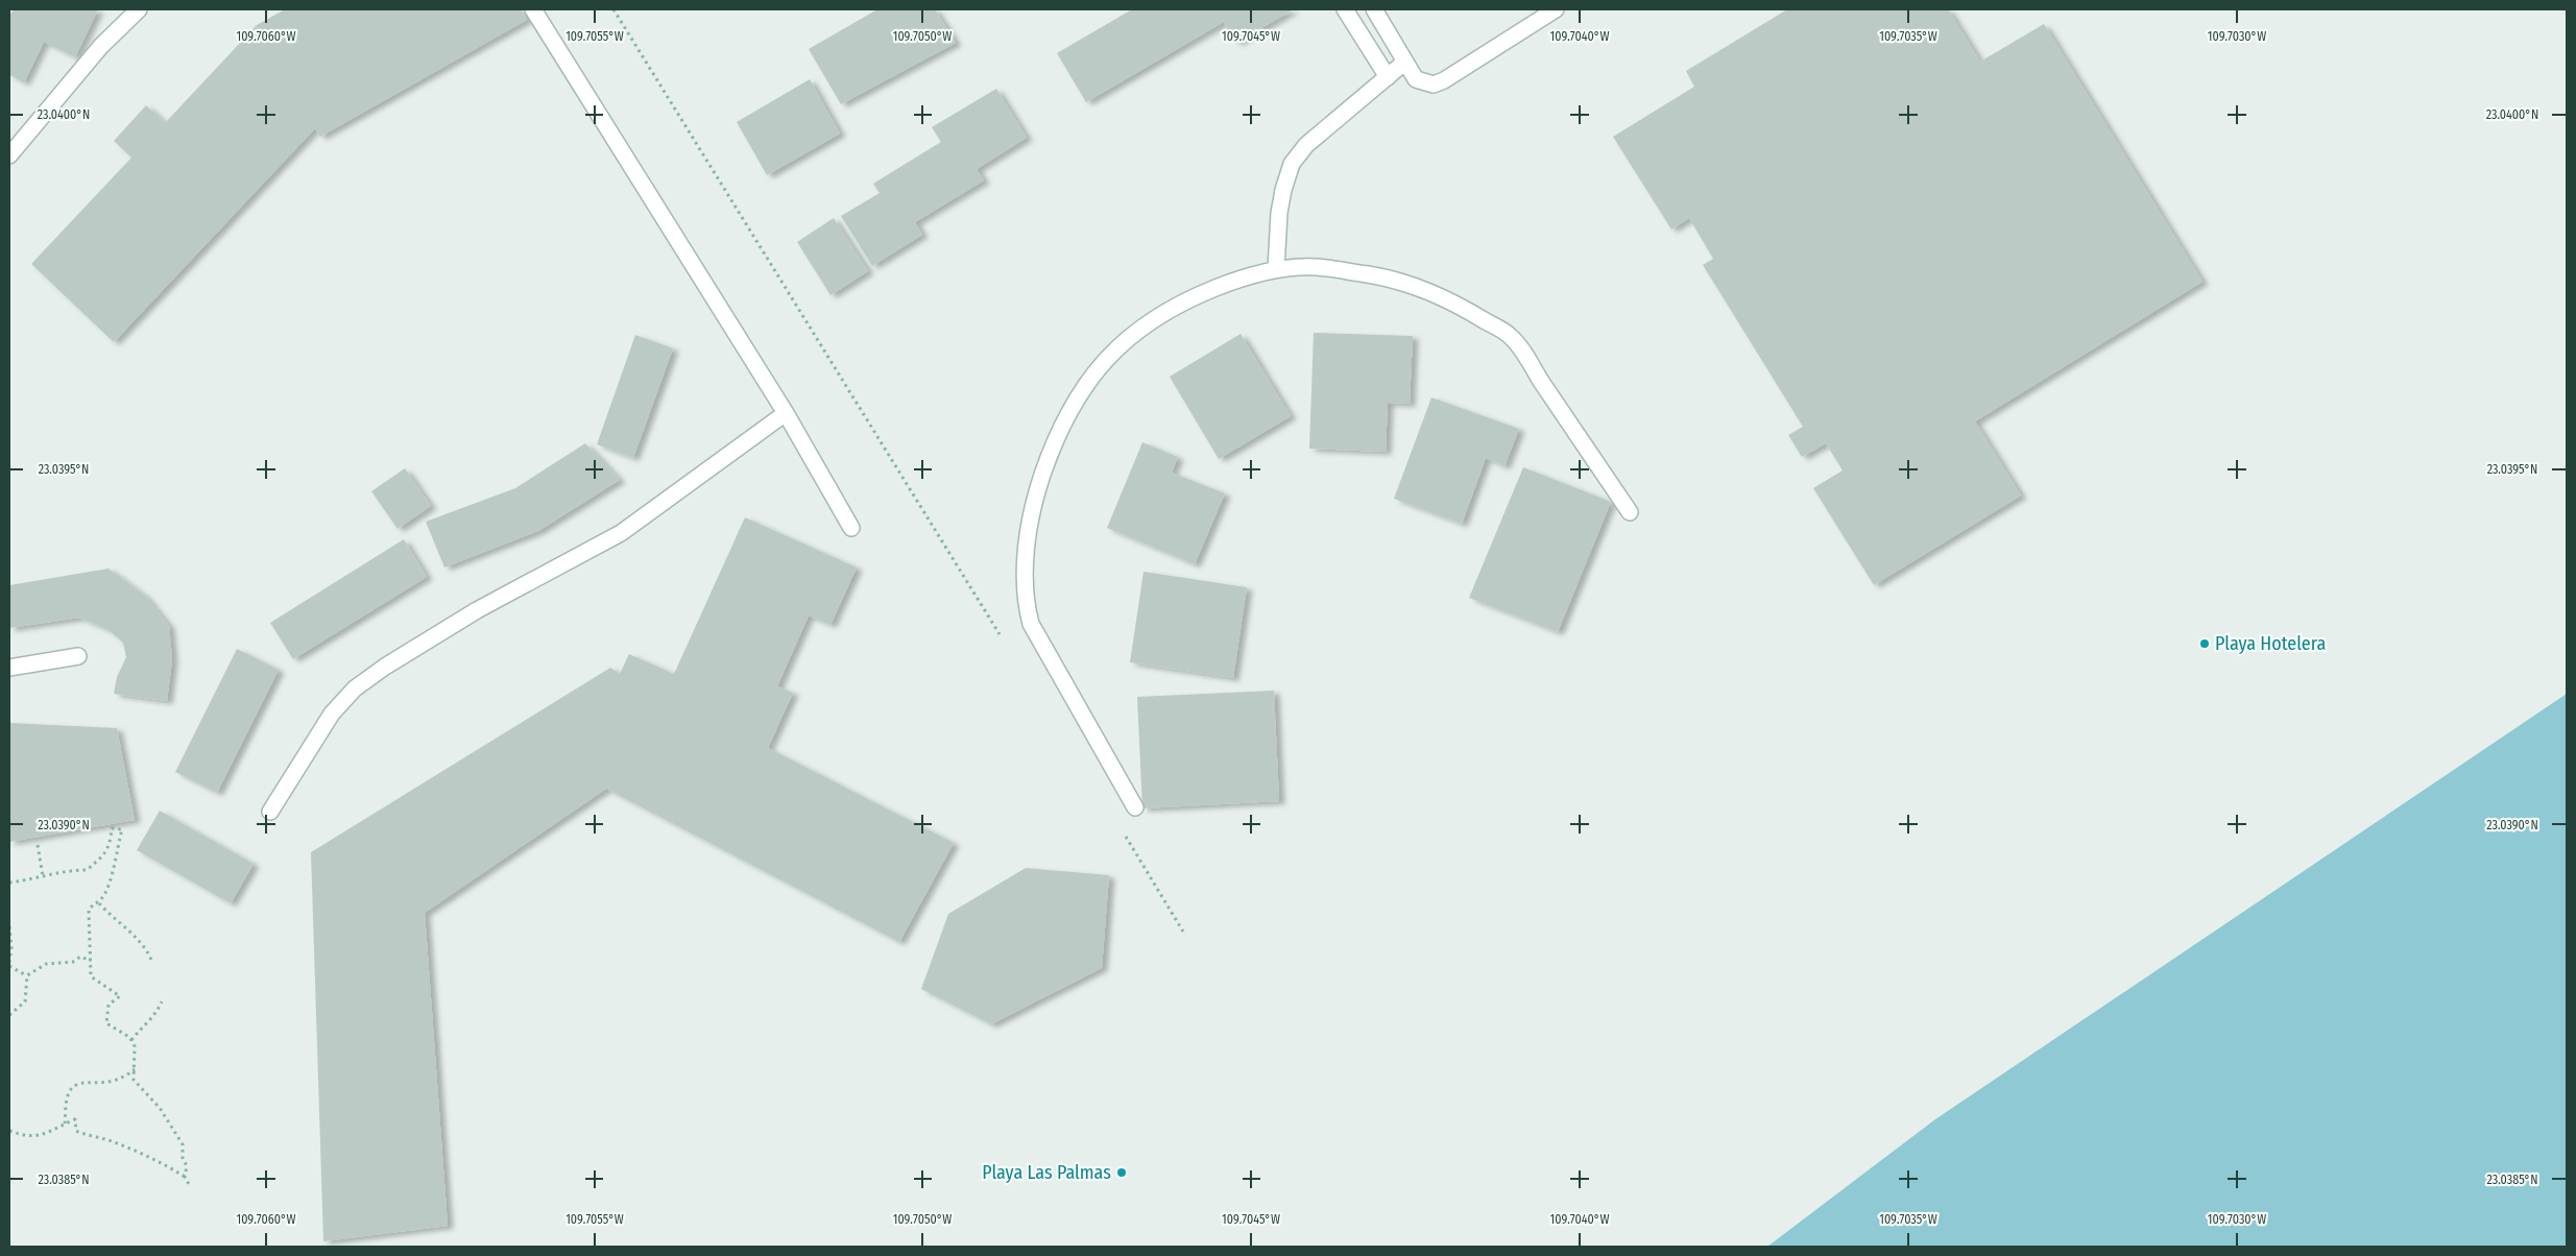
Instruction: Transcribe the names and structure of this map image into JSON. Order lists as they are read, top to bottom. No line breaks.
{"places":["Playa Hotelera","Playa Las Palmas"],"coordinates":["109.7060°W","109.7055°W","109.7050°W","109.7045°W","109.7040°W","109.7035°W","109.7030°W","23.0400°N","23.0395°N","23.0390°N","23.0385°N"]}
